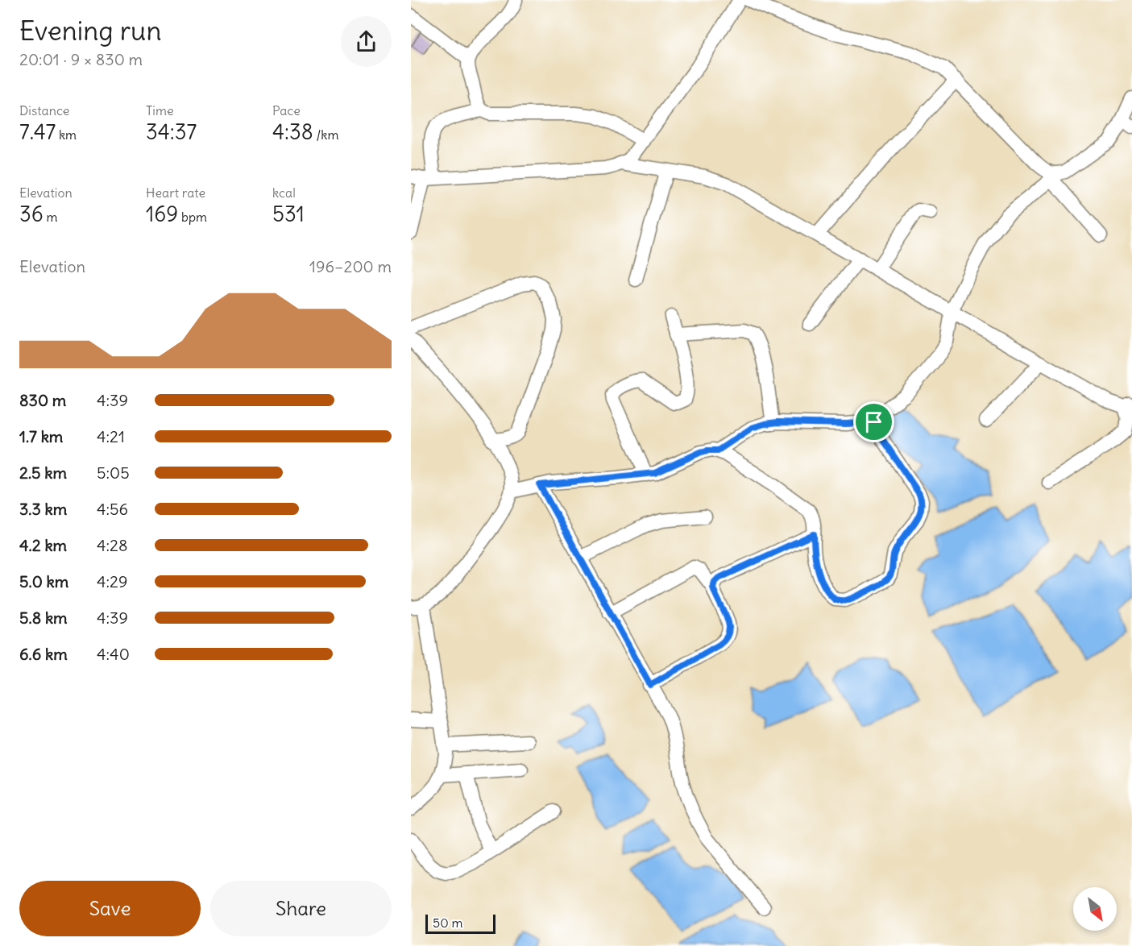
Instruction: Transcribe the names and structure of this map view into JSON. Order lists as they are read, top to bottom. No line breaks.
{"scale_bar":"50 m","north":"bottom right","page":{"heading":["Evening run","20:01 · 9 × 830 m"],"stats":[["Distance","7.47 km"],["Time","34:37"],["Pace","4:38 /km"],["Elevation","36 m"],["Heart rate","169 bpm"],["kcal","531"]],"chart":["Elevation","196–200 m"],"list":[{"name":"830 m","note":"4:39"},{"name":"1.7 km","note":"4:21"},{"name":"2.5 km","note":"5:05"},{"name":"3.3 km","note":"4:56"},{"name":"4.2 km","note":"4:28"},{"name":"5.0 km","note":"4:29"},{"name":"5.8 km","note":"4:39"},{"name":"6.6 km","note":"4:40"}],"buttons":["Save","Share"],"scale":"50 m"}}
